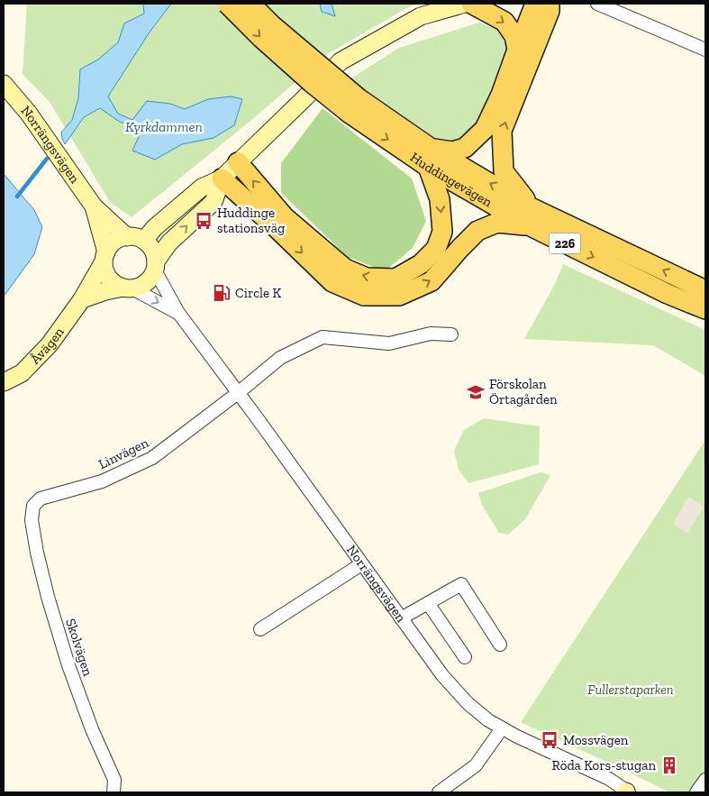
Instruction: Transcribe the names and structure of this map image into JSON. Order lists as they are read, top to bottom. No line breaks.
{"streets":{"main road":["Huddingevägen","226"],"street":["Norrängsvägen","Åvägen","Linvägen","Skolvägen"]},"crossings":[["Norrängsvägen","Åvägen"],["Norrängsvägen","Linvägen"],["Linvägen","Skolvägen"]],"water":["Kyrkdammen"],"parks":["Fullerstaparken"],"places":{"bus stop":["Huddinge stationsväg","Mossvägen"],"fuel station":["Circle K"],"school or university":["Förskolan Örtagården"],"building":["Röda Kors-stugan"]}}
